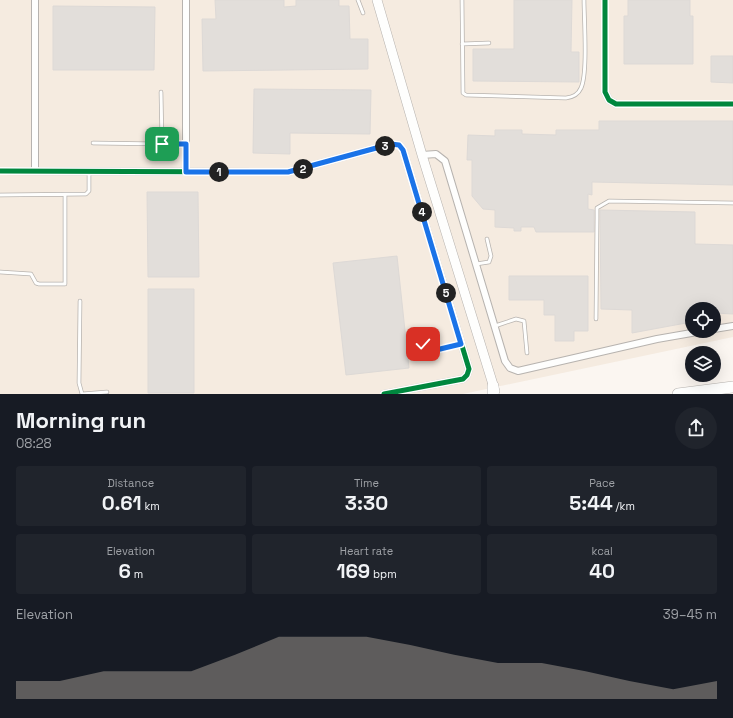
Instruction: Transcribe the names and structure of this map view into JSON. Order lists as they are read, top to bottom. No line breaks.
{"page":{"pins":["3","2","1","4","5"],"heading":["Morning run","08:28"],"stats":[["Distance","0.61 km"],["Time","3:30"],["Pace","5:44 /km"],["Elevation","6 m"],["Heart rate","169 bpm"],["kcal","40"]],"chart":["Elevation","39–45 m"]}}
